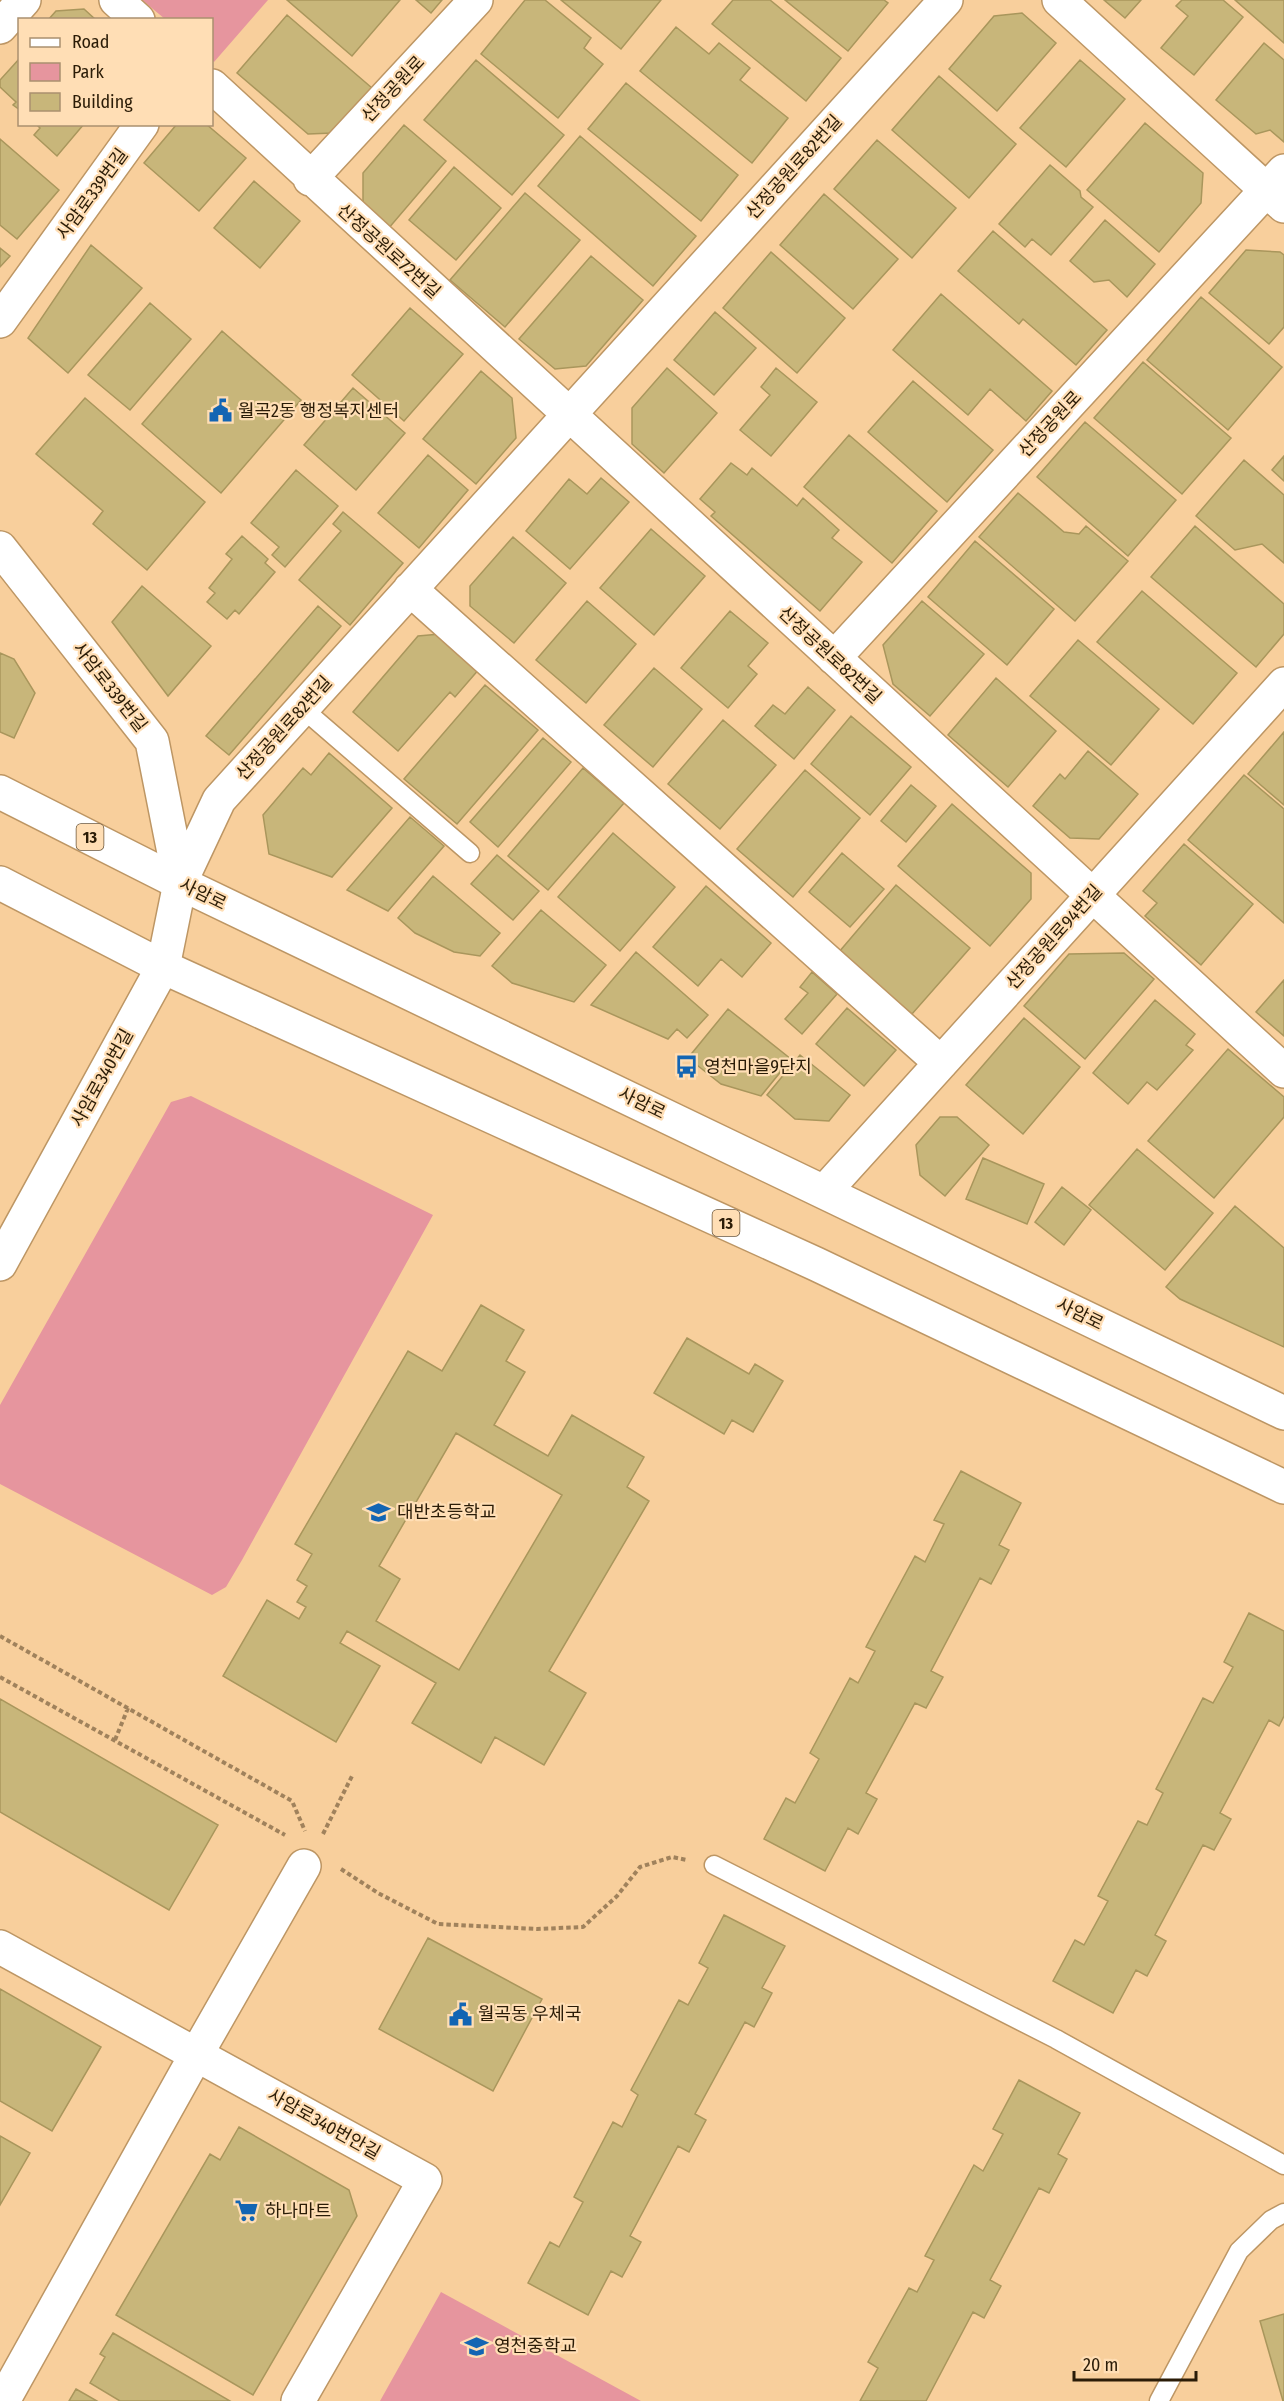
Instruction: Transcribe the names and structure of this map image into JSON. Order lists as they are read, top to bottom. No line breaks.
{"streets":{"street":["산정공원로","산정공원로82번길","사암로339번길","산정공원로72번길","13","사암로","산정공원로94번길","사암로340번길","사암로340번안길"]},"crossings":[["산정공원로","산정공원로82번길"],["산정공원로","산정공원로72번길"],["산정공원로82번길","사암로339번길"],["산정공원로82번길","산정공원로72번길"],["산정공원로82번길","사암로"],["산정공원로82번길","산정공원로94번길"],["산정공원로82번길","사암로340번길"],["사암로339번길","사암로"],["사암로339번길","사암로340번길"],["13","사암로340번길"],["사암로","산정공원로94번길"],["사암로","사암로340번길"]],"places":{"public building":["월곡2동 행정복지센터","월곡동 우체국"],"bus stop":["영천마을9단지"],"school or university":["대반초등학교","영천중학교"],"supermarket":["하나마트"]},"legend":["Road","Park","Building"],"scale_bar":"20 m"}
